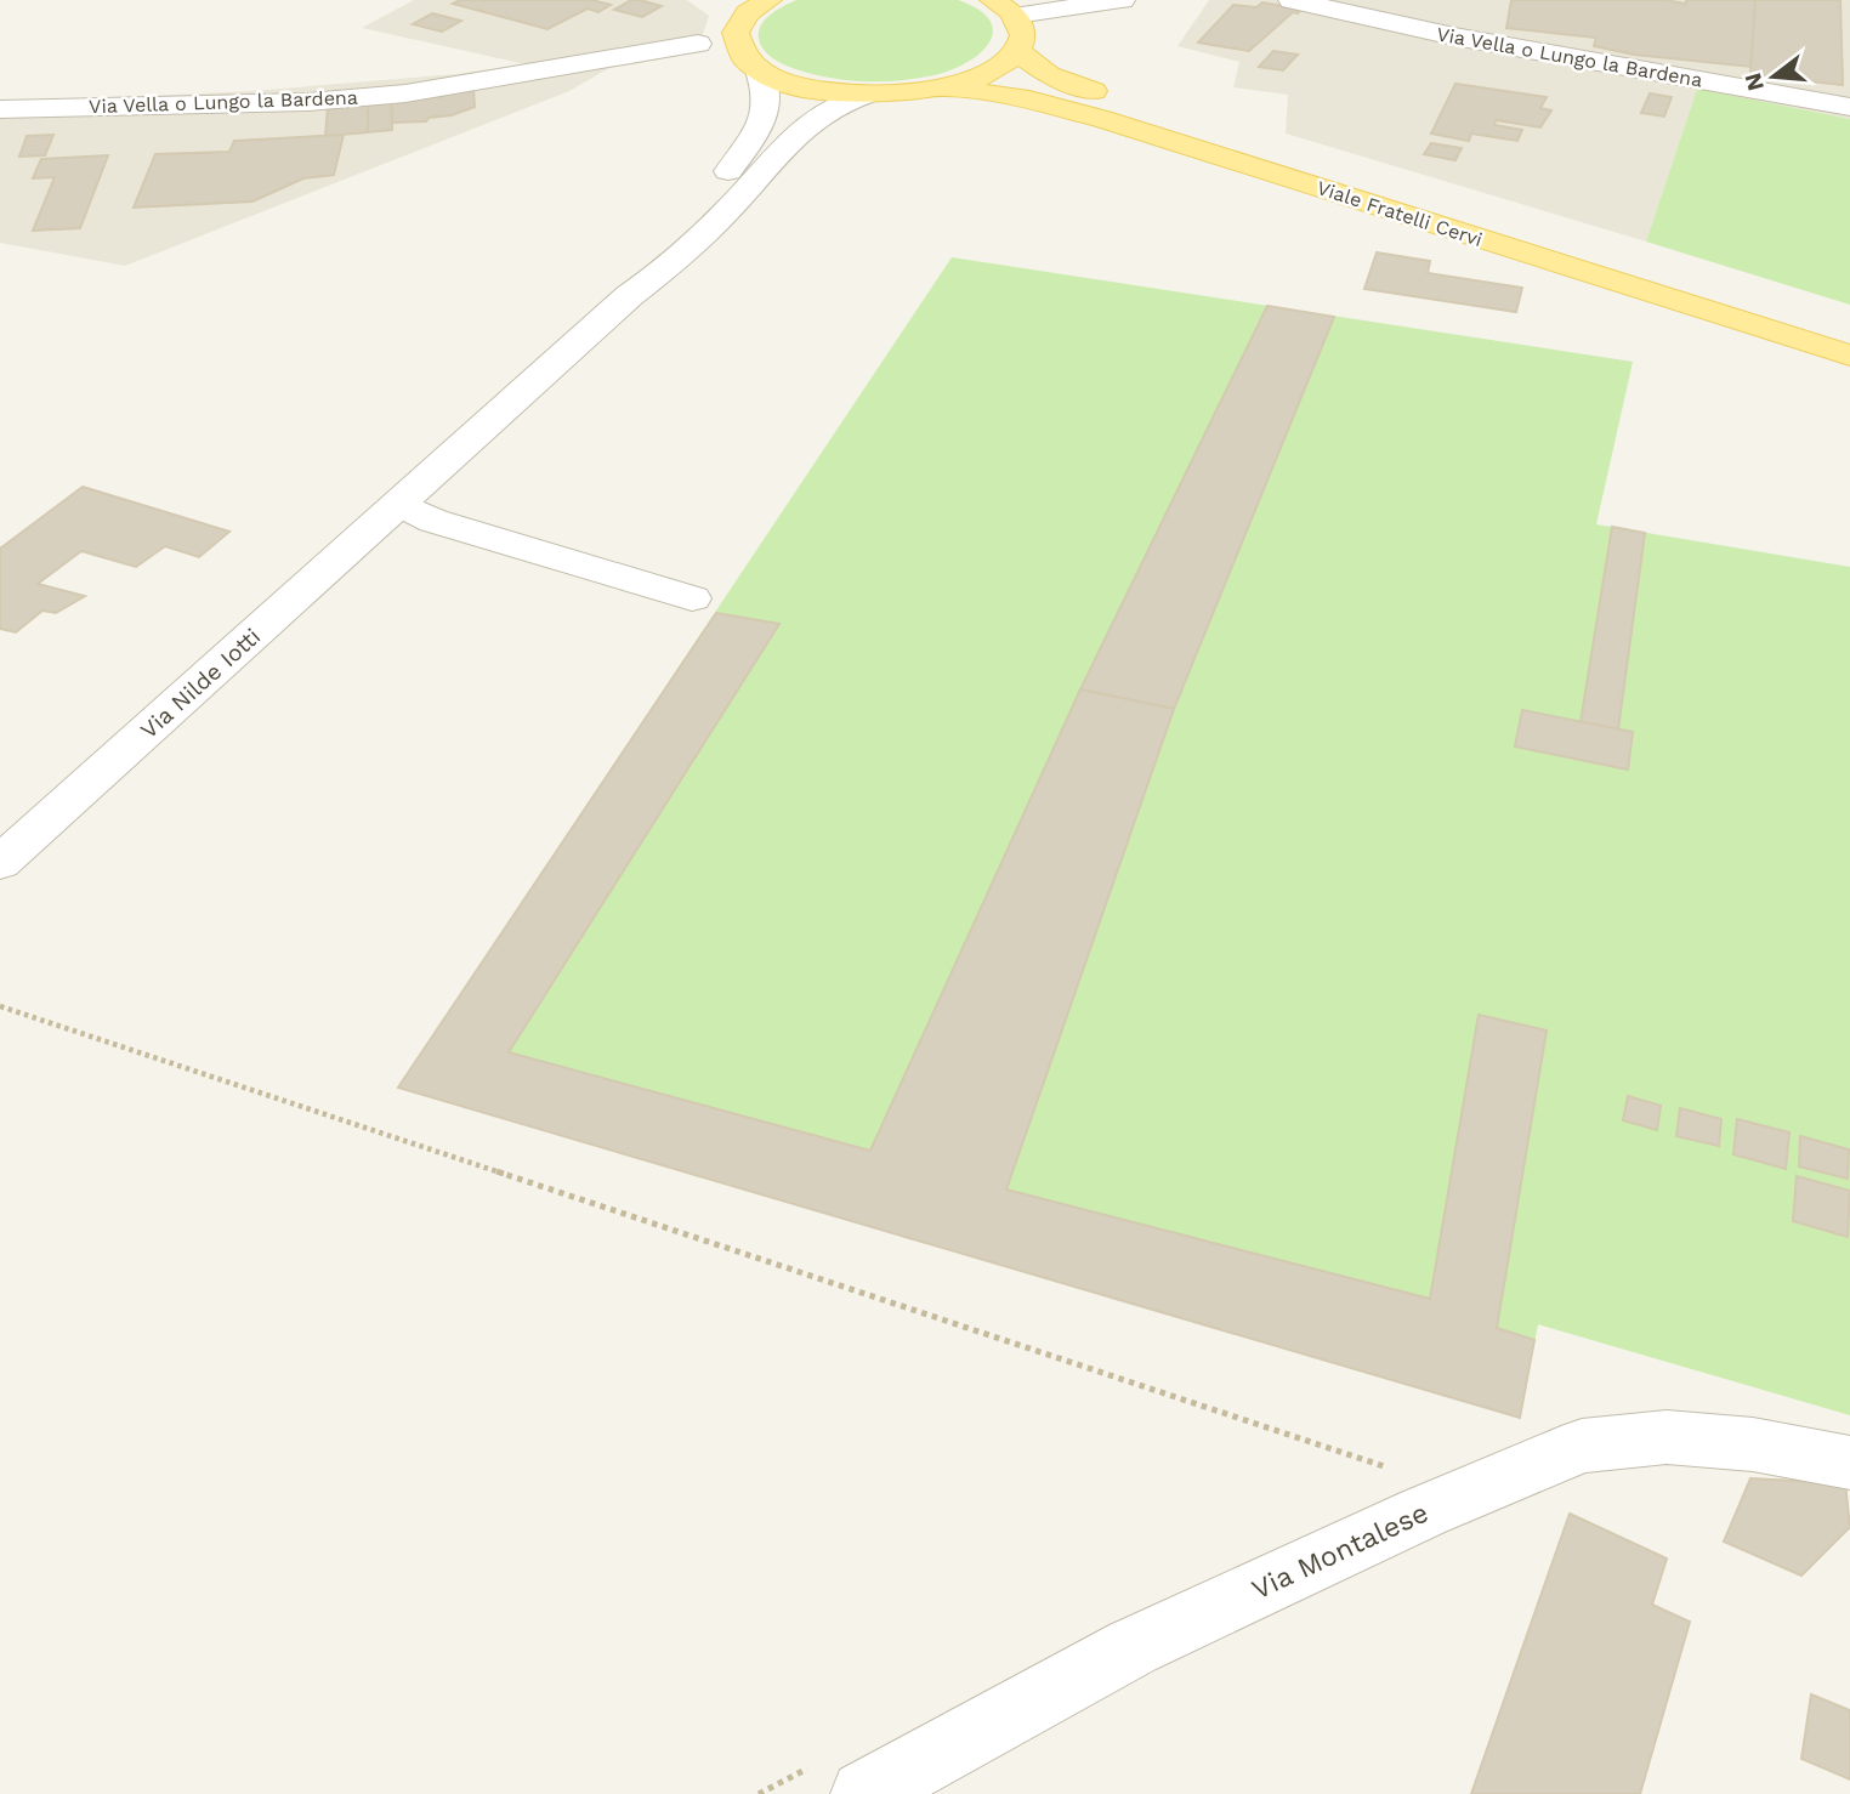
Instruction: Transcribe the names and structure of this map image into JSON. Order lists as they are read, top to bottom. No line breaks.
{"streets":{"main road":["Viale Fratelli Cervi"],"street":["Via Vella o Lungo la Bardena","Via Nilde Iotti","Via Montalese"]},"north":"left"}
